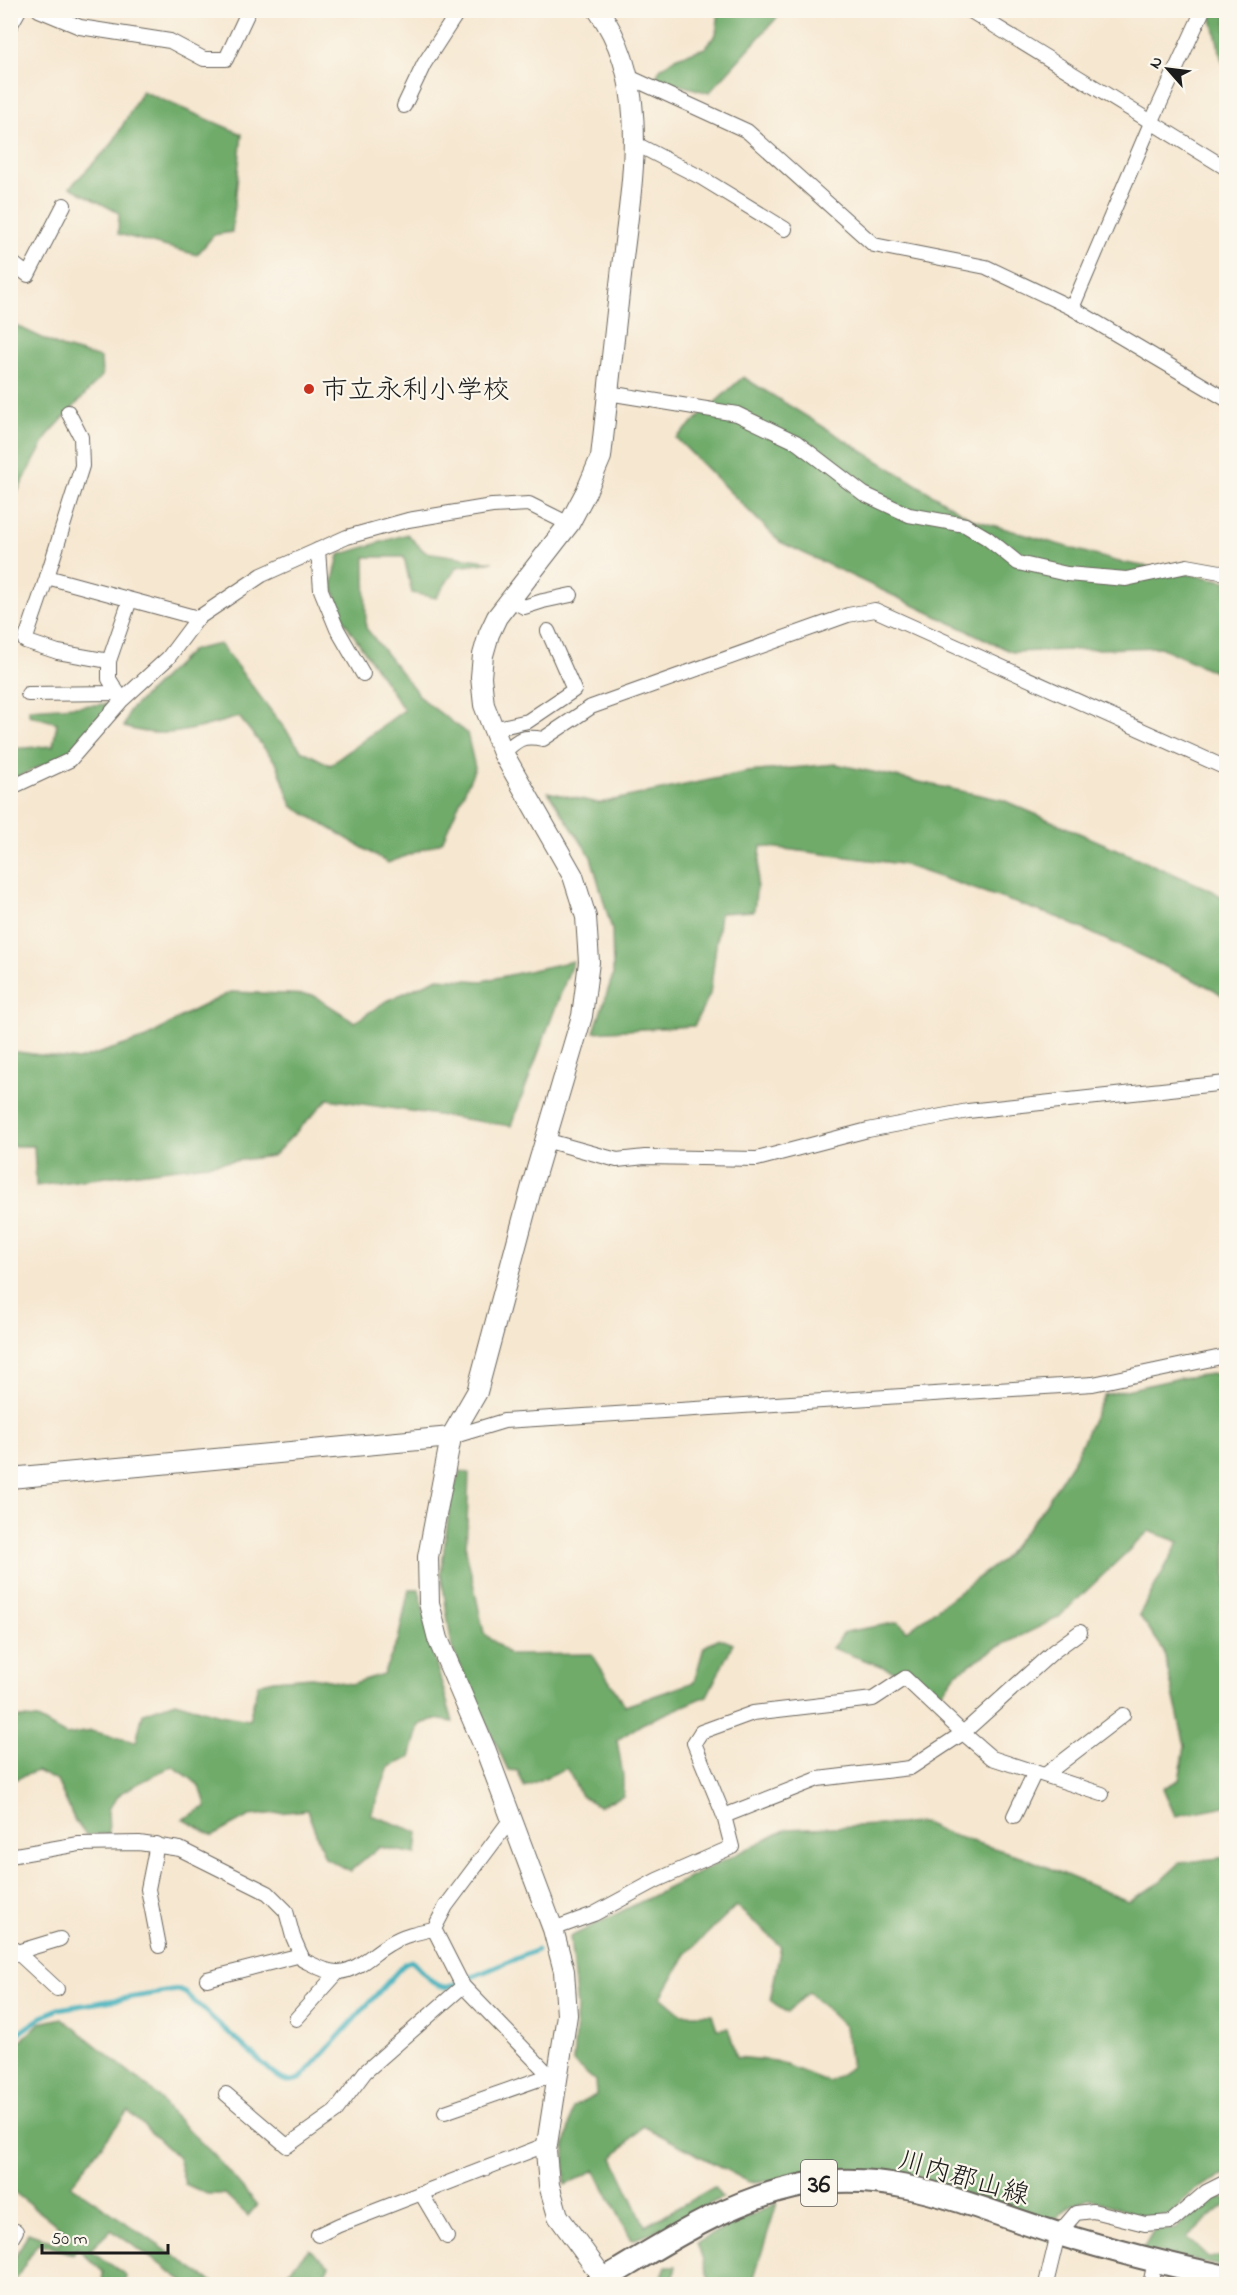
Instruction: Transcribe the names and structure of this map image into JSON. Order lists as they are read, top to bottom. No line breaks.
{"streets":{"main road":["川内郡山線","36"]},"places":["市立永利小学校"],"scale_bar":"50 m","north":"top left"}
